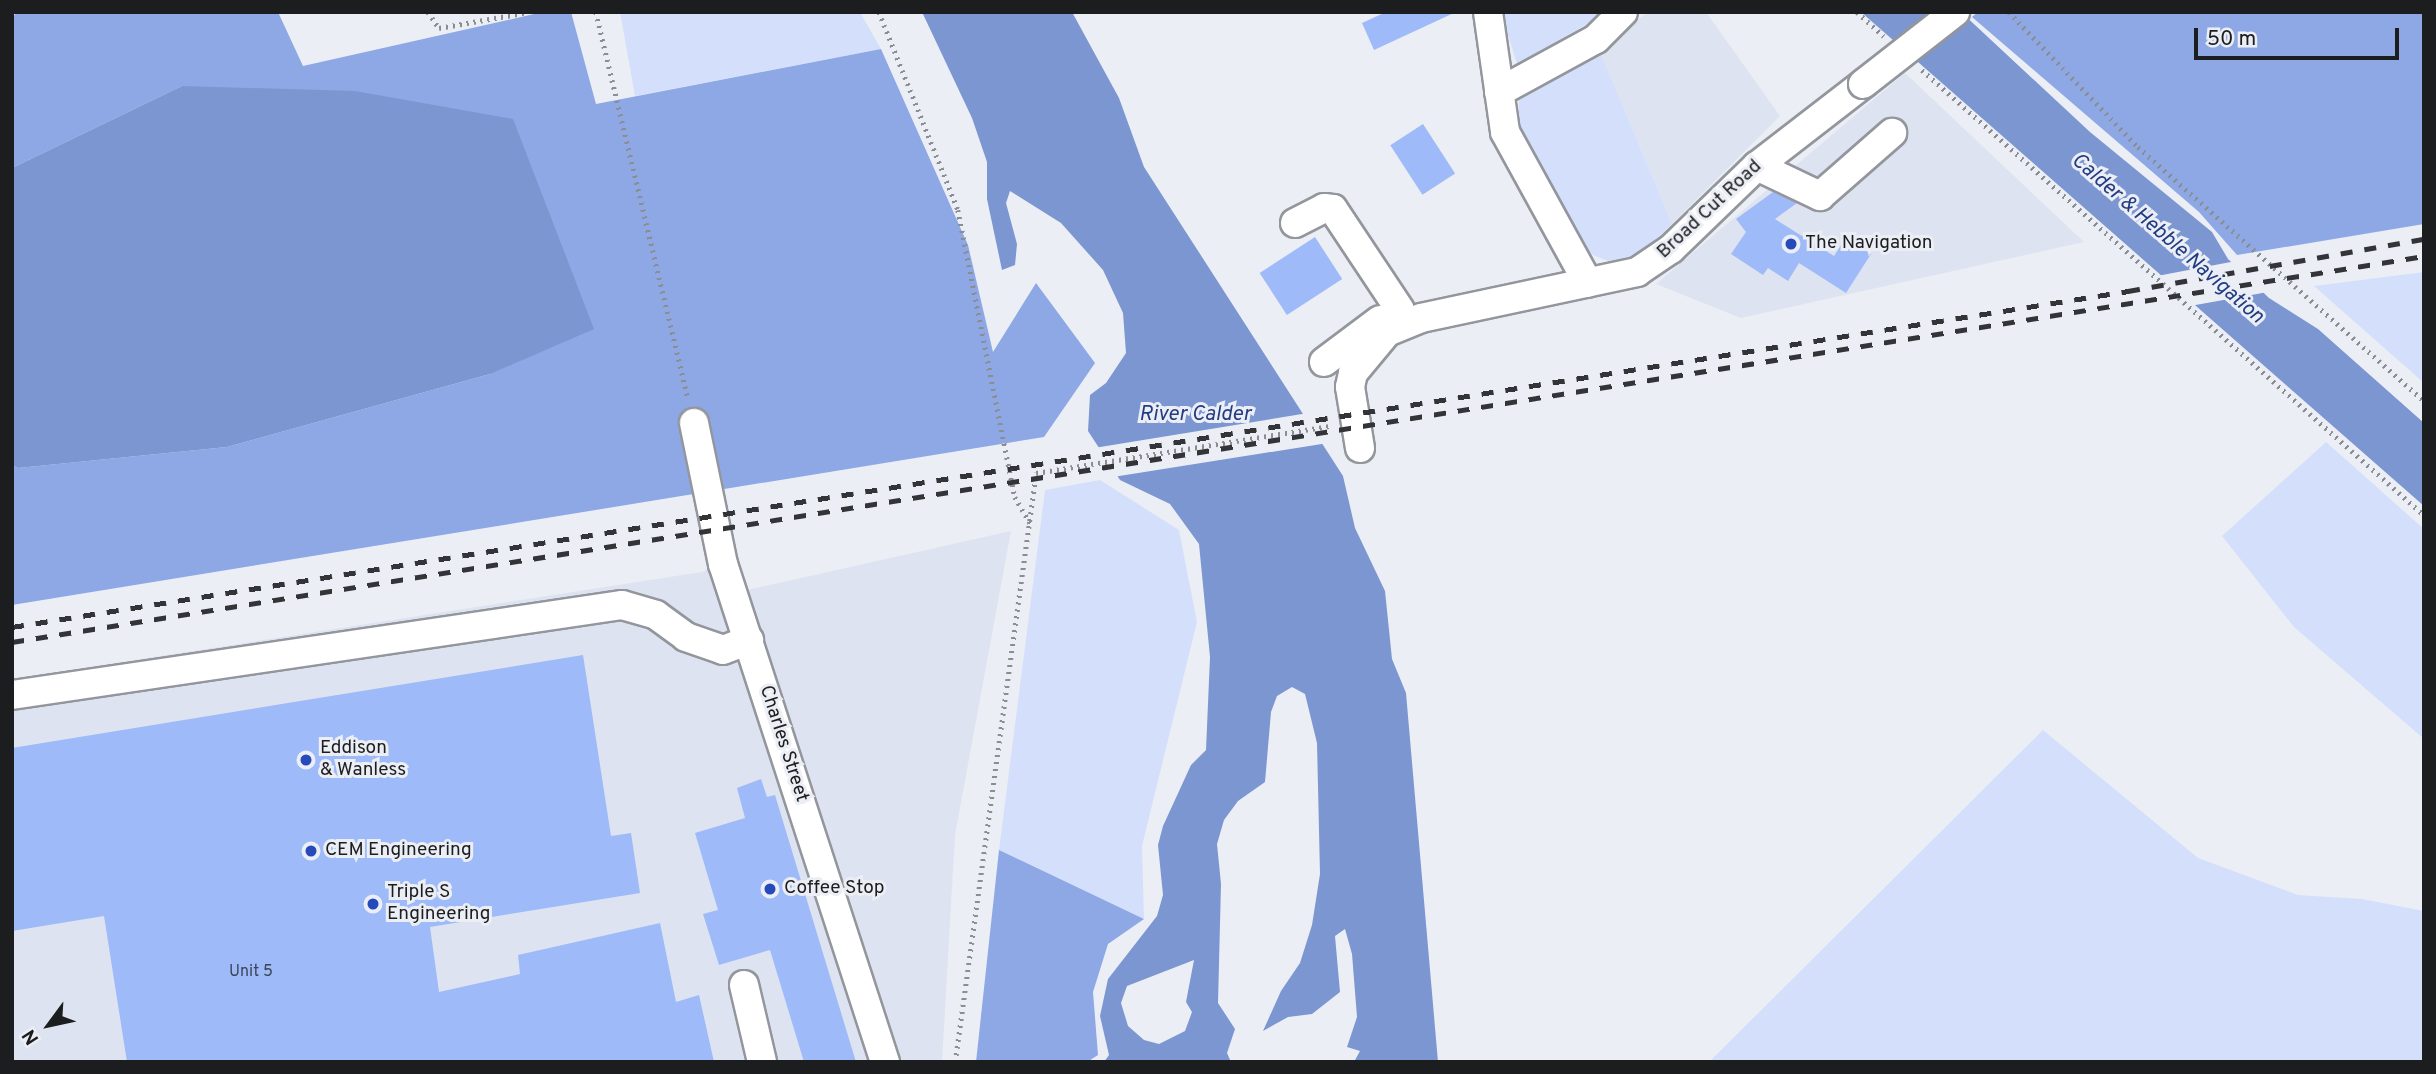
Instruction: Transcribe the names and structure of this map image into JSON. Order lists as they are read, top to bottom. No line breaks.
{"streets":{"street":["Broad Cut Road","Charles Street"]},"water":["Calder & Hebble Navigation","River Calder"],"places":["The Navigation","Eddison & Wanless","CEM Engineering","Coffee Stop","Triple S Engineering"],"house_numbers":["Unit 5"],"scale_bar":"50 m","north":"bottom left"}
